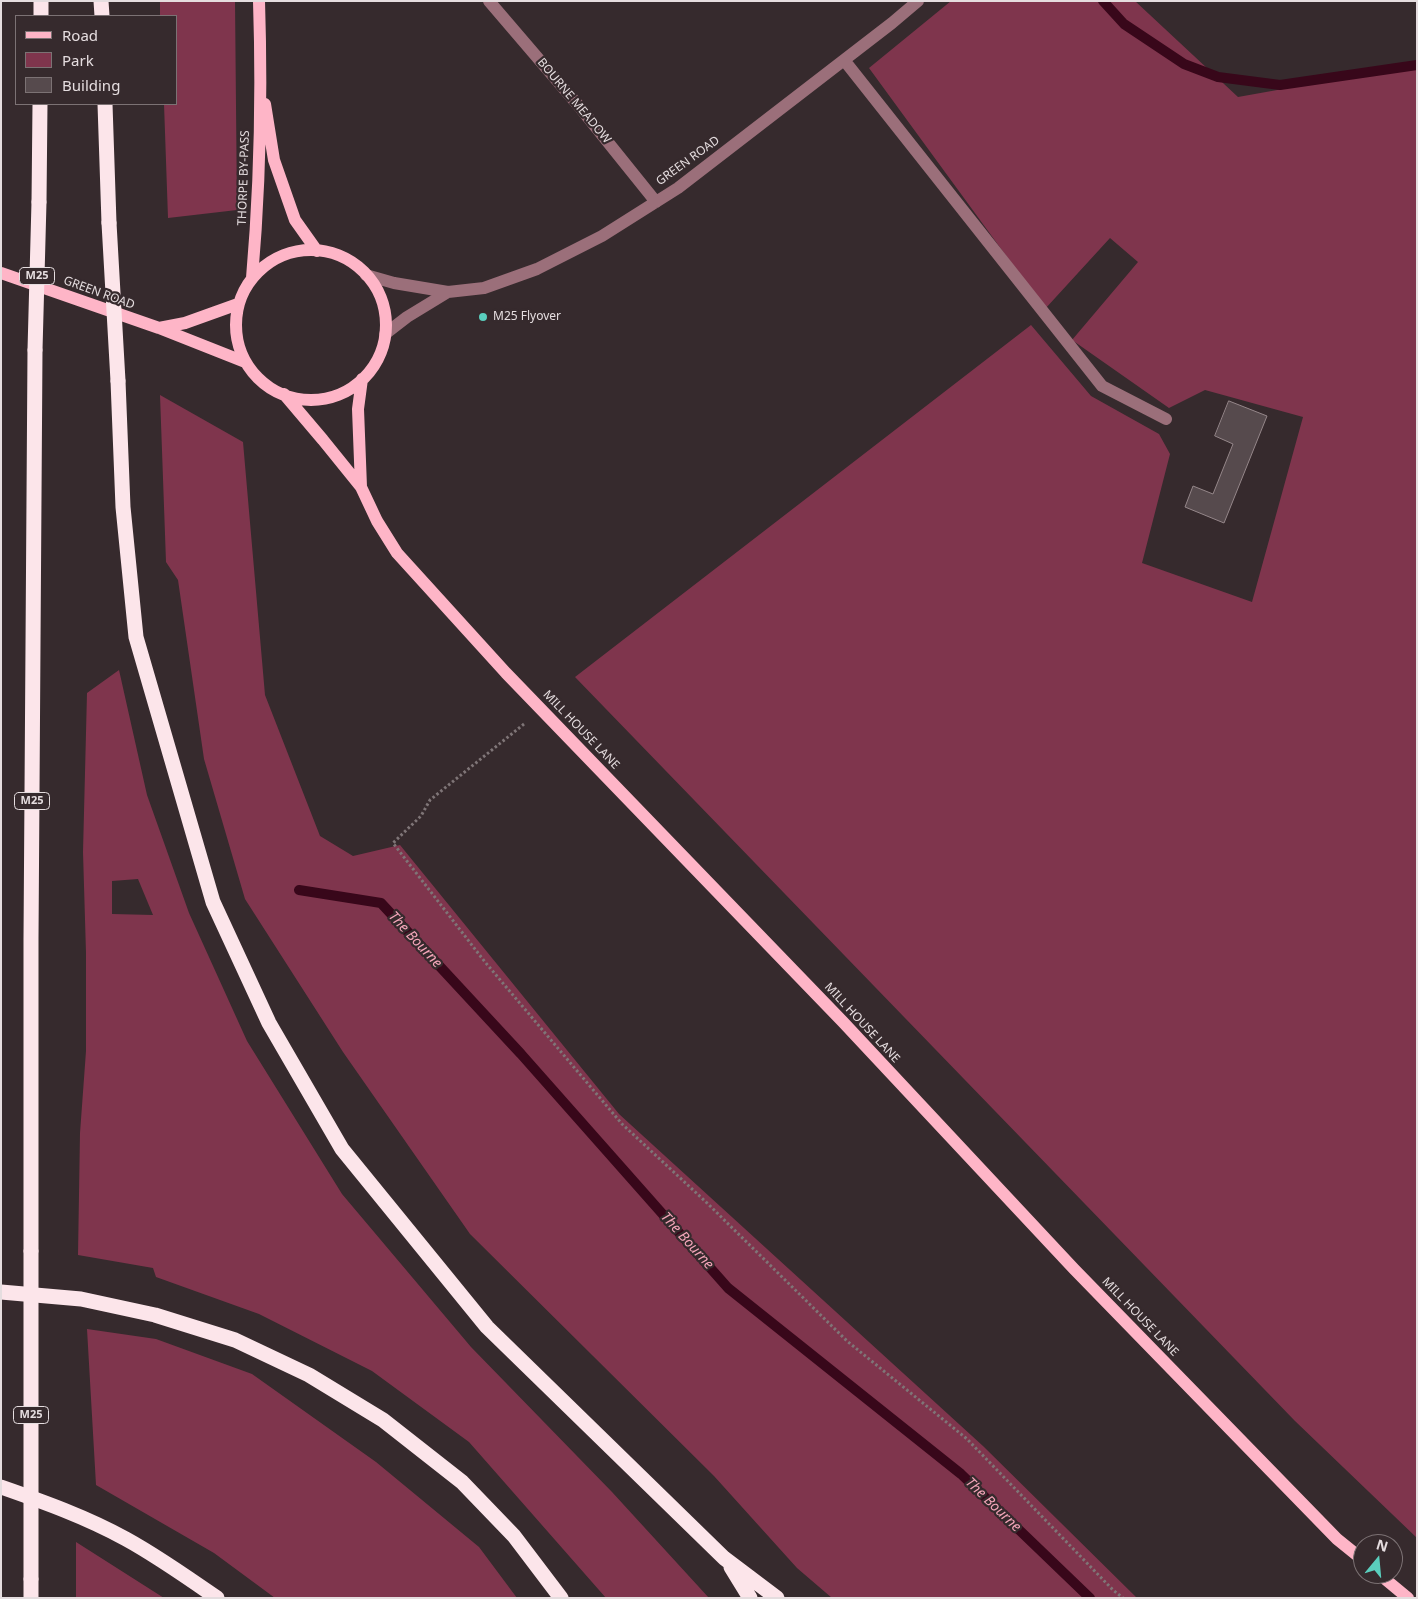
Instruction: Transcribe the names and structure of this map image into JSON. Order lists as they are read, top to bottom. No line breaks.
{"streets":{"highway":["M25"],"main road":["GREEN ROAD","THORPE BY-PASS","MILL HOUSE LANE"],"street":["BOURNE MEADOW"]},"crossings":[["BOURNE MEADOW","GREEN ROAD"],["GREEN ROAD","THORPE BY-PASS"],["GREEN ROAD","MILL HOUSE LANE"],["THORPE BY-PASS","MILL HOUSE LANE"]],"water":["The Bourne"],"places":["M25 Flyover"],"legend":["Road","Park","Building"],"north":"top"}
